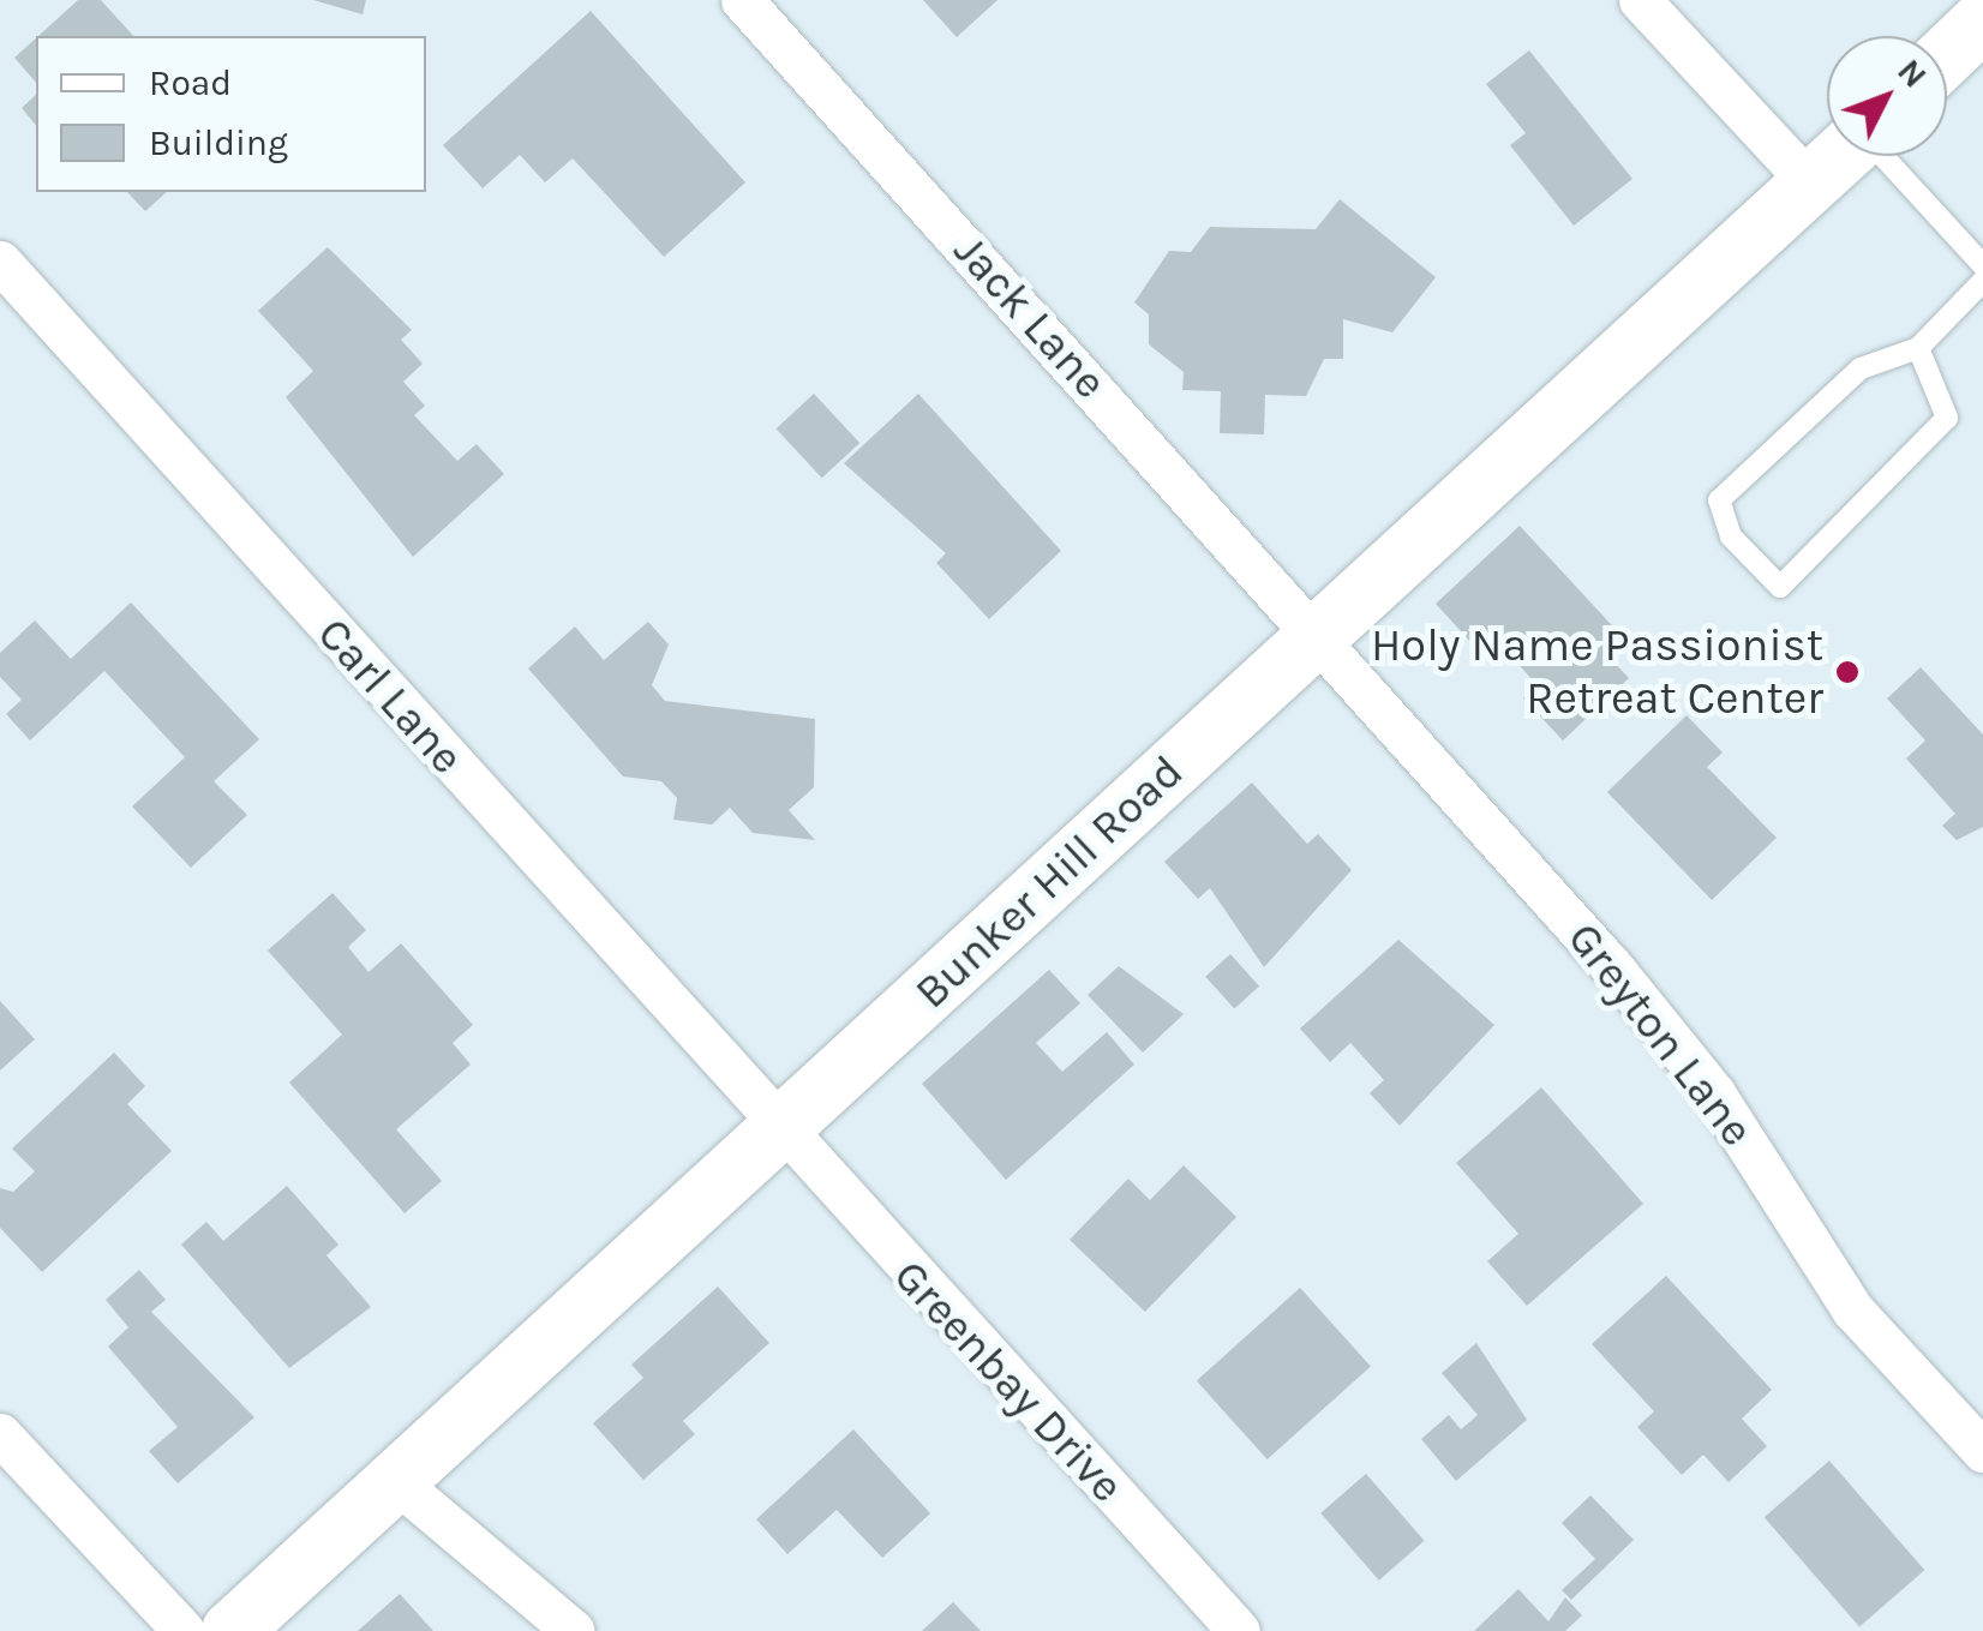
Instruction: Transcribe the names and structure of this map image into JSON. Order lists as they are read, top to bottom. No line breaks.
{"streets":{"street":["Jack Lane","Carl Lane","Bunker Hill Road","Greyton Lane","Greenbay Drive"]},"crossings":[["Jack Lane","Bunker Hill Road"],["Jack Lane","Greyton Lane"],["Carl Lane","Bunker Hill Road"],["Carl Lane","Greenbay Drive"],["Bunker Hill Road","Greyton Lane"],["Bunker Hill Road","Greenbay Drive"]],"places":["Holy Name Passionist Retreat Center"],"legend":["Road","Building"],"north":"top right"}
